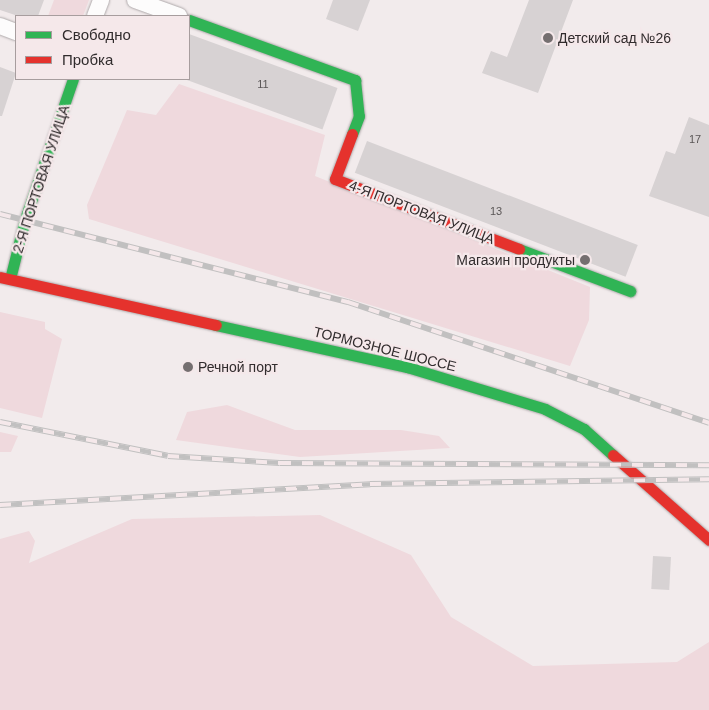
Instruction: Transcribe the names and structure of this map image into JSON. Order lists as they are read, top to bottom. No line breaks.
{"streets":{"street":["2-Я ПОРТОВАЯ УЛИЦА","4-Я ПОРТОВАЯ УЛИЦА","ТОРМОЗНОЕ ШОССЕ"]},"crossings":[["2-Я ПОРТОВАЯ УЛИЦА","ТОРМОЗНОЕ ШОССЕ"]],"places":["Детский сад №26","Магазин продукты","Речной порт"],"house_numbers":["11","17","13"],"legend":["Свободно","Пробка"]}
